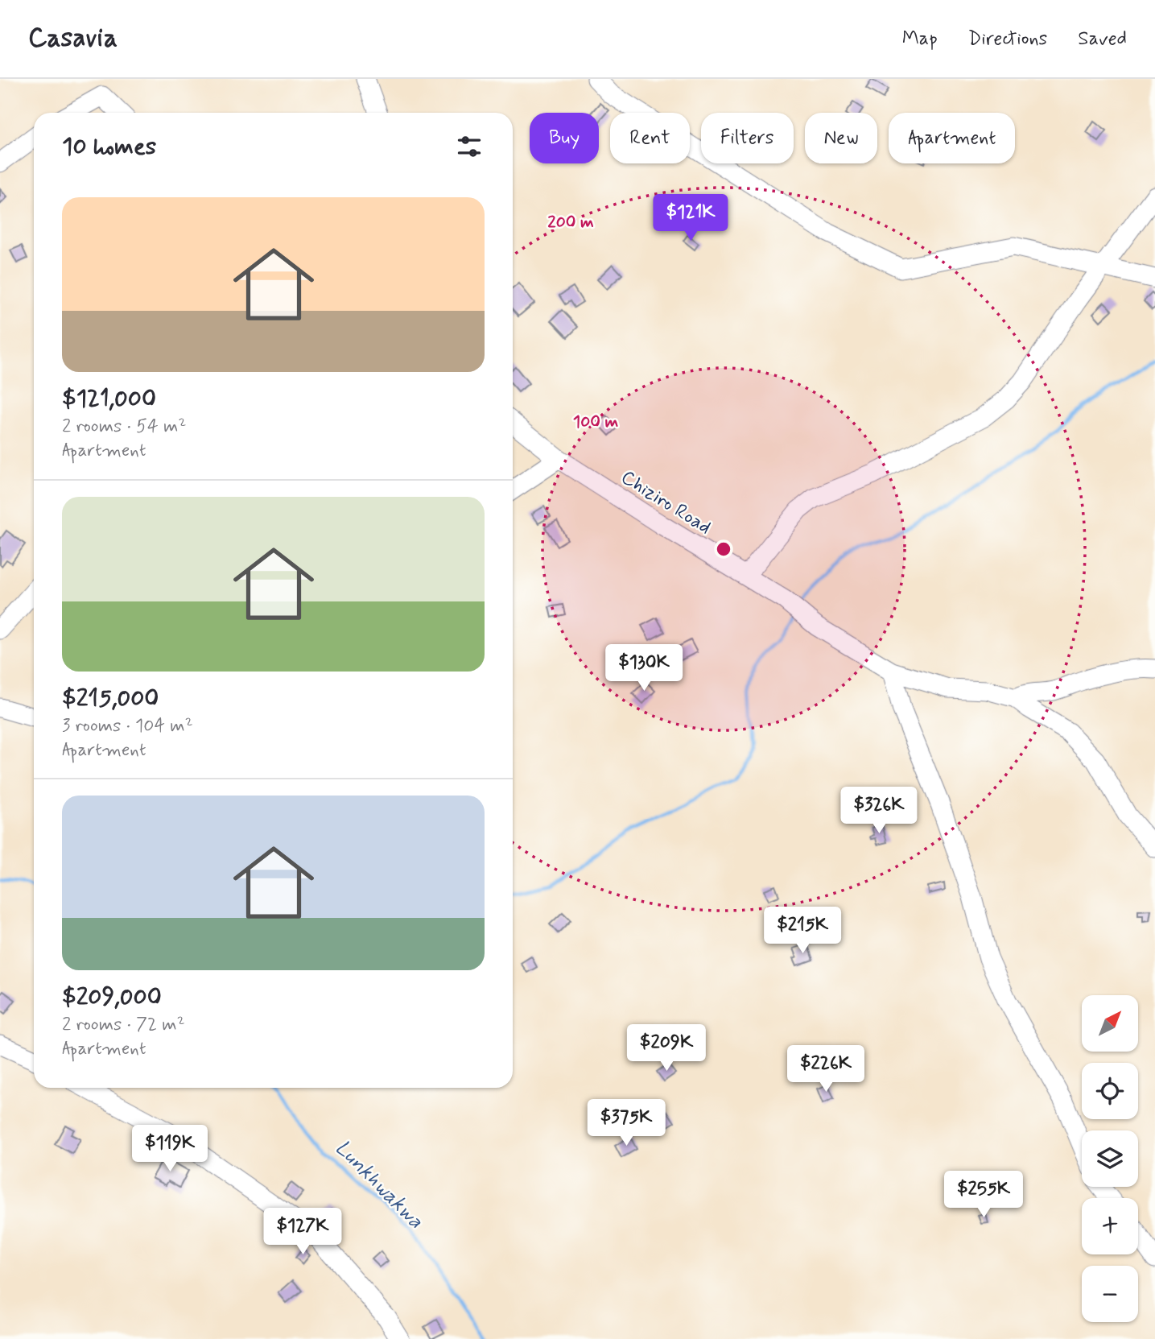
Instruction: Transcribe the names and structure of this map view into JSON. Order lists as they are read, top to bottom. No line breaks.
{"streets":{"street":["Chiziro Road"]},"water":["Lunkhwakwa"],"north":"top right","page":{"header":"Casavia","nav":["Map","Directions","Saved"],"chip":["Buy","Rent","Filters","New","Apartment"],"heading":"10 homes","list":[{"name":"$121,000","note":"2 rooms · 54 m² · Apartment"},{"name":"$215,000","note":"3 rooms · 104 m² · Apartment"},{"name":"$209,000","note":"2 rooms · 72 m² · Apartment"}],"price":["$121K","$130K","$326K","$215K","$209K","$226K","$375K","$119K","$255K","$127K"],"map_buttons":["+","−"]},"rings":["200 m","100 m"]}
